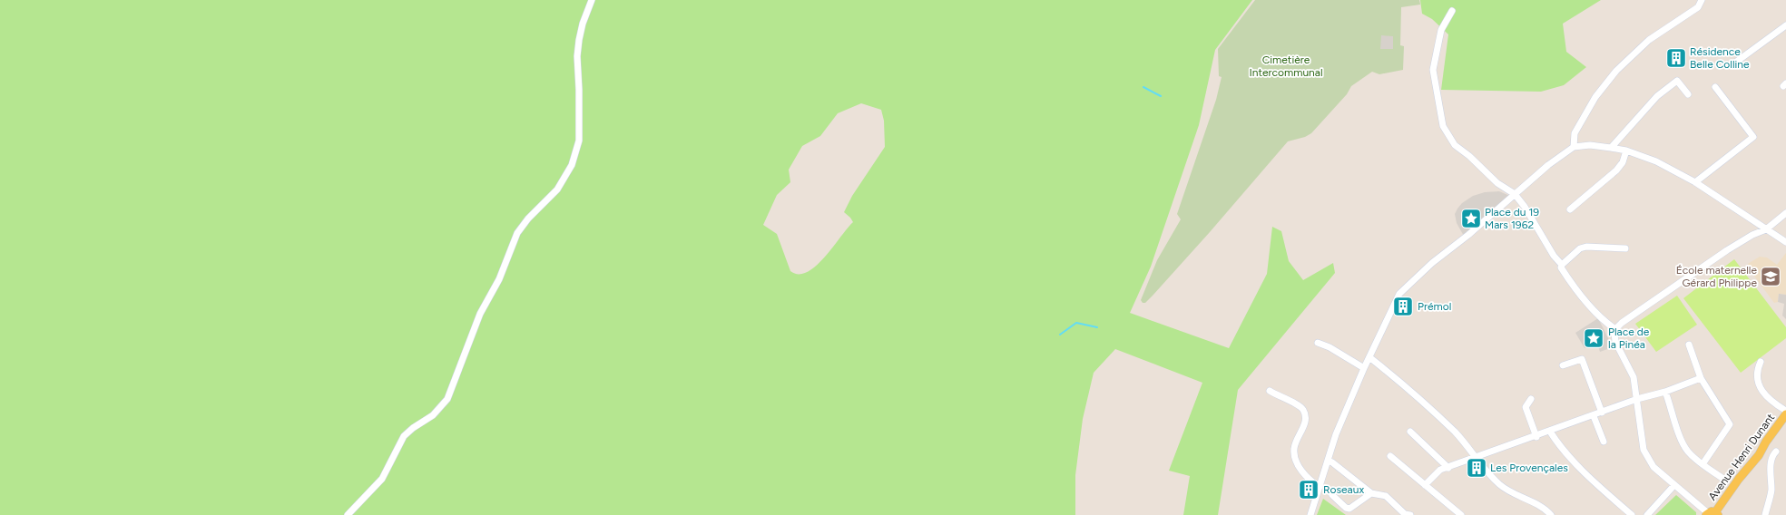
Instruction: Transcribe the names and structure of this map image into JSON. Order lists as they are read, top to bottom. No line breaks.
{"streets":{"main road":["Avenue Henri Dunant"]},"parks":["Cimetière Intercommunal"],"places":{"building":["Résidence Belle Colline","Prémol","Les Provençales","Roseaux"],"place":["Place du 19 Mars 1962","Place de la Pinéa"],"school or university":["École maternelle Gérard Philippe"]}}
